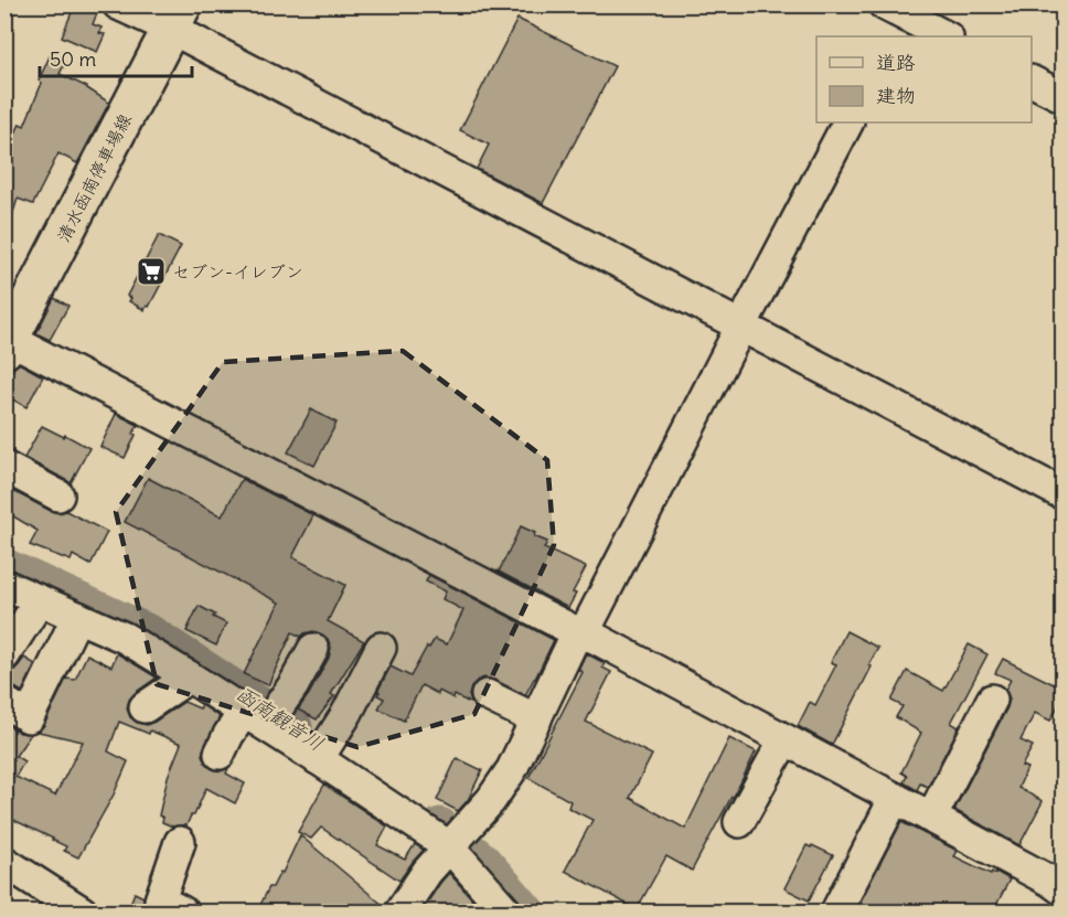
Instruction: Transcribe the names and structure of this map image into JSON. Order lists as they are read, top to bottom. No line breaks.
{"streets":{"main road":["清水函南停車場線"]},"water":["函南観音川"],"places":{"supermarket":["セブン-イレブン"]},"legend":["道路","建物"],"scale_bar":"50 m"}
